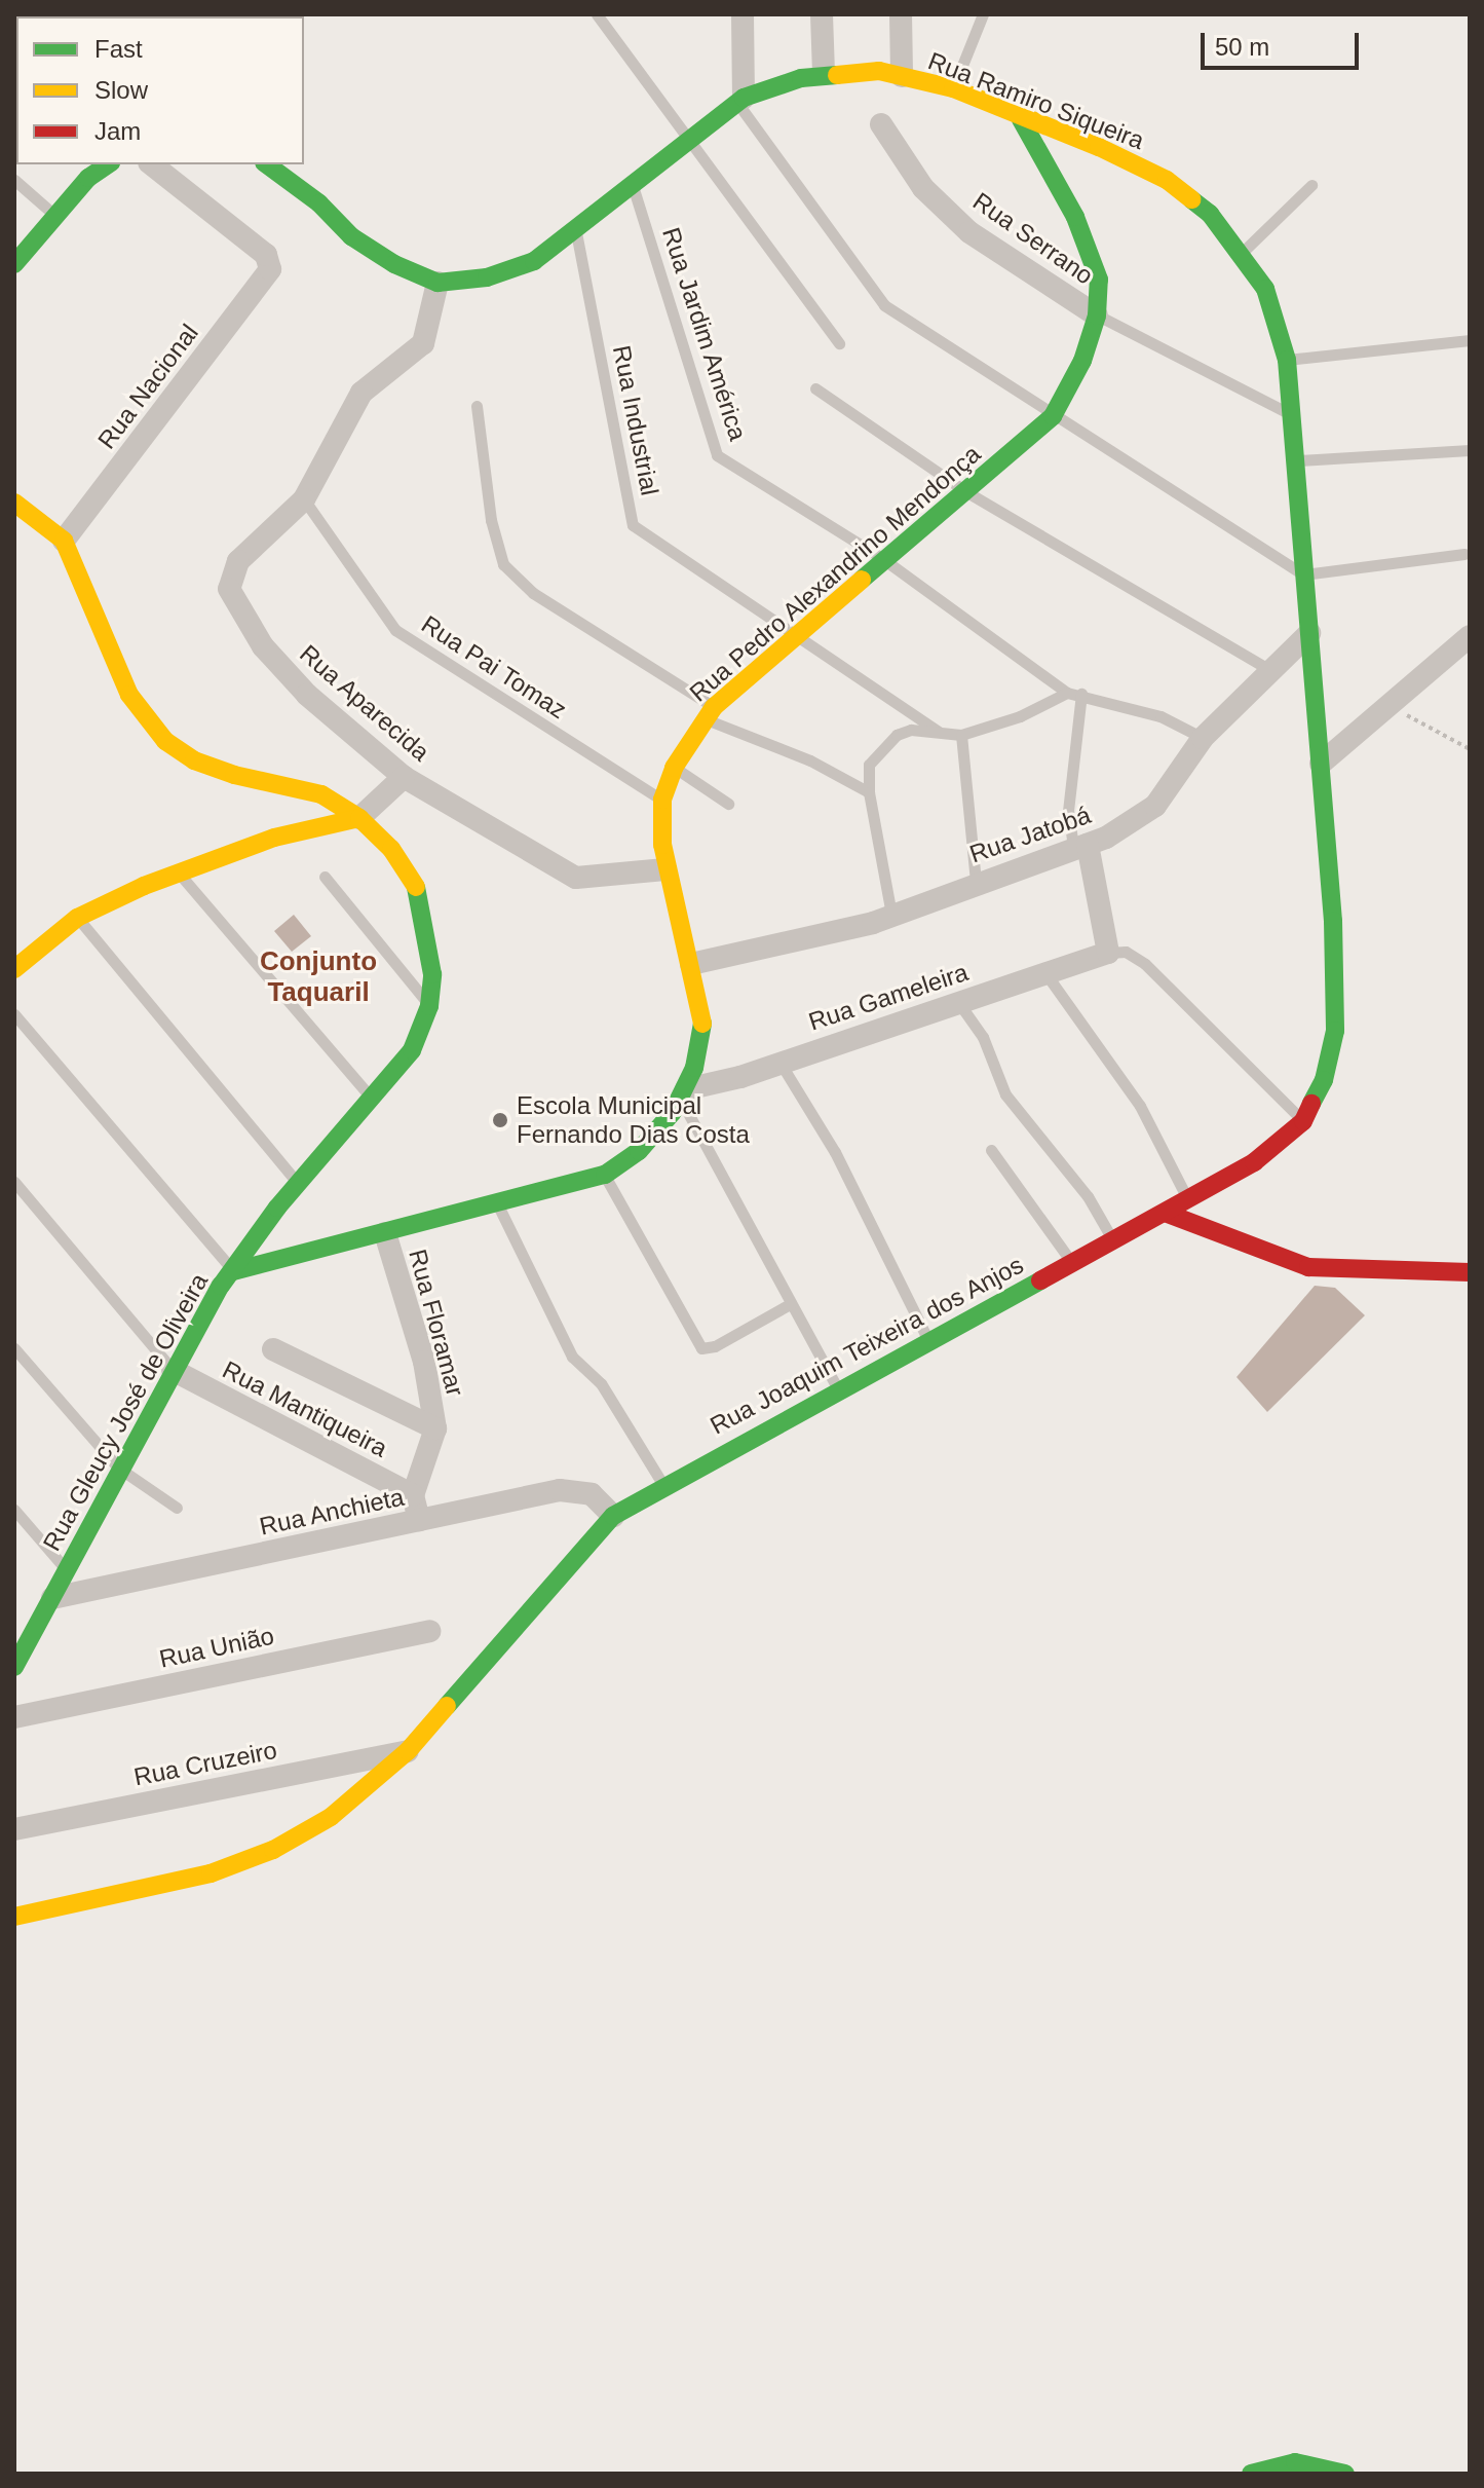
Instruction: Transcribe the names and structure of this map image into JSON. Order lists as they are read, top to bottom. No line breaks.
{"streets":{"street":["Rua Ramiro Siqueira","Rua Serrano","Rua Nacional","Rua Pedro Alexandrino Mendonça","Rua Aparecida","Rua Jatobá","Rua Gameleira","Rua Floramar","Rua Joaquim Teixeira dos Anjos","Rua Mantiqueira","Rua Gleucy José de Oliveira","Rua Anchieta","Rua União","Rua Cruzeiro"],"lane":["Rua Jardim América","Rua Industrial","Rua Pai Tomaz"]},"crossings":[["Rua Ramiro Siqueira","Rua Jardim América"],["Rua Ramiro Siqueira","Rua Industrial"],["Rua Ramiro Siqueira","Rua Pedro Alexandrino Mendonça"],["Rua Ramiro Siqueira","Rua Aparecida"],["Rua Ramiro Siqueira","Rua Jatobá"],["Rua Ramiro Siqueira","Rua Joaquim Teixeira dos Anjos"],["Rua Serrano","Rua Pedro Alexandrino Mendonça"],["Rua Jardim América","Rua Pedro Alexandrino Mendonça"],["Rua Nacional","Rua Gleucy José de Oliveira"],["Rua Industrial","Rua Pedro Alexandrino Mendonça"],["Rua Pedro Alexandrino Mendonça","Rua Pai Tomaz"],["Rua Pedro Alexandrino Mendonça","Rua Aparecida"],["Rua Pedro Alexandrino Mendonça","Rua Jatobá"],["Rua Pedro Alexandrino Mendonça","Rua Gameleira"],["Rua Pedro Alexandrino Mendonça","Rua Floramar"],["Rua Pedro Alexandrino Mendonça","Rua Gleucy José de Oliveira"],["Rua Pai Tomaz","Rua Aparecida"],["Rua Floramar","Rua Mantiqueira"],["Rua Joaquim Teixeira dos Anjos","Rua Anchieta"],["Rua Joaquim Teixeira dos Anjos","Rua Cruzeiro"],["Rua Mantiqueira","Rua Gleucy José de Oliveira"],["Rua Gleucy José de Oliveira","Rua Anchieta"]],"districts":["Conjunto Taquaril"],"places":["Escola Municipal Fernando Dias Costa"],"legend":["Fast","Slow","Jam"],"scale_bar":"50 m"}
